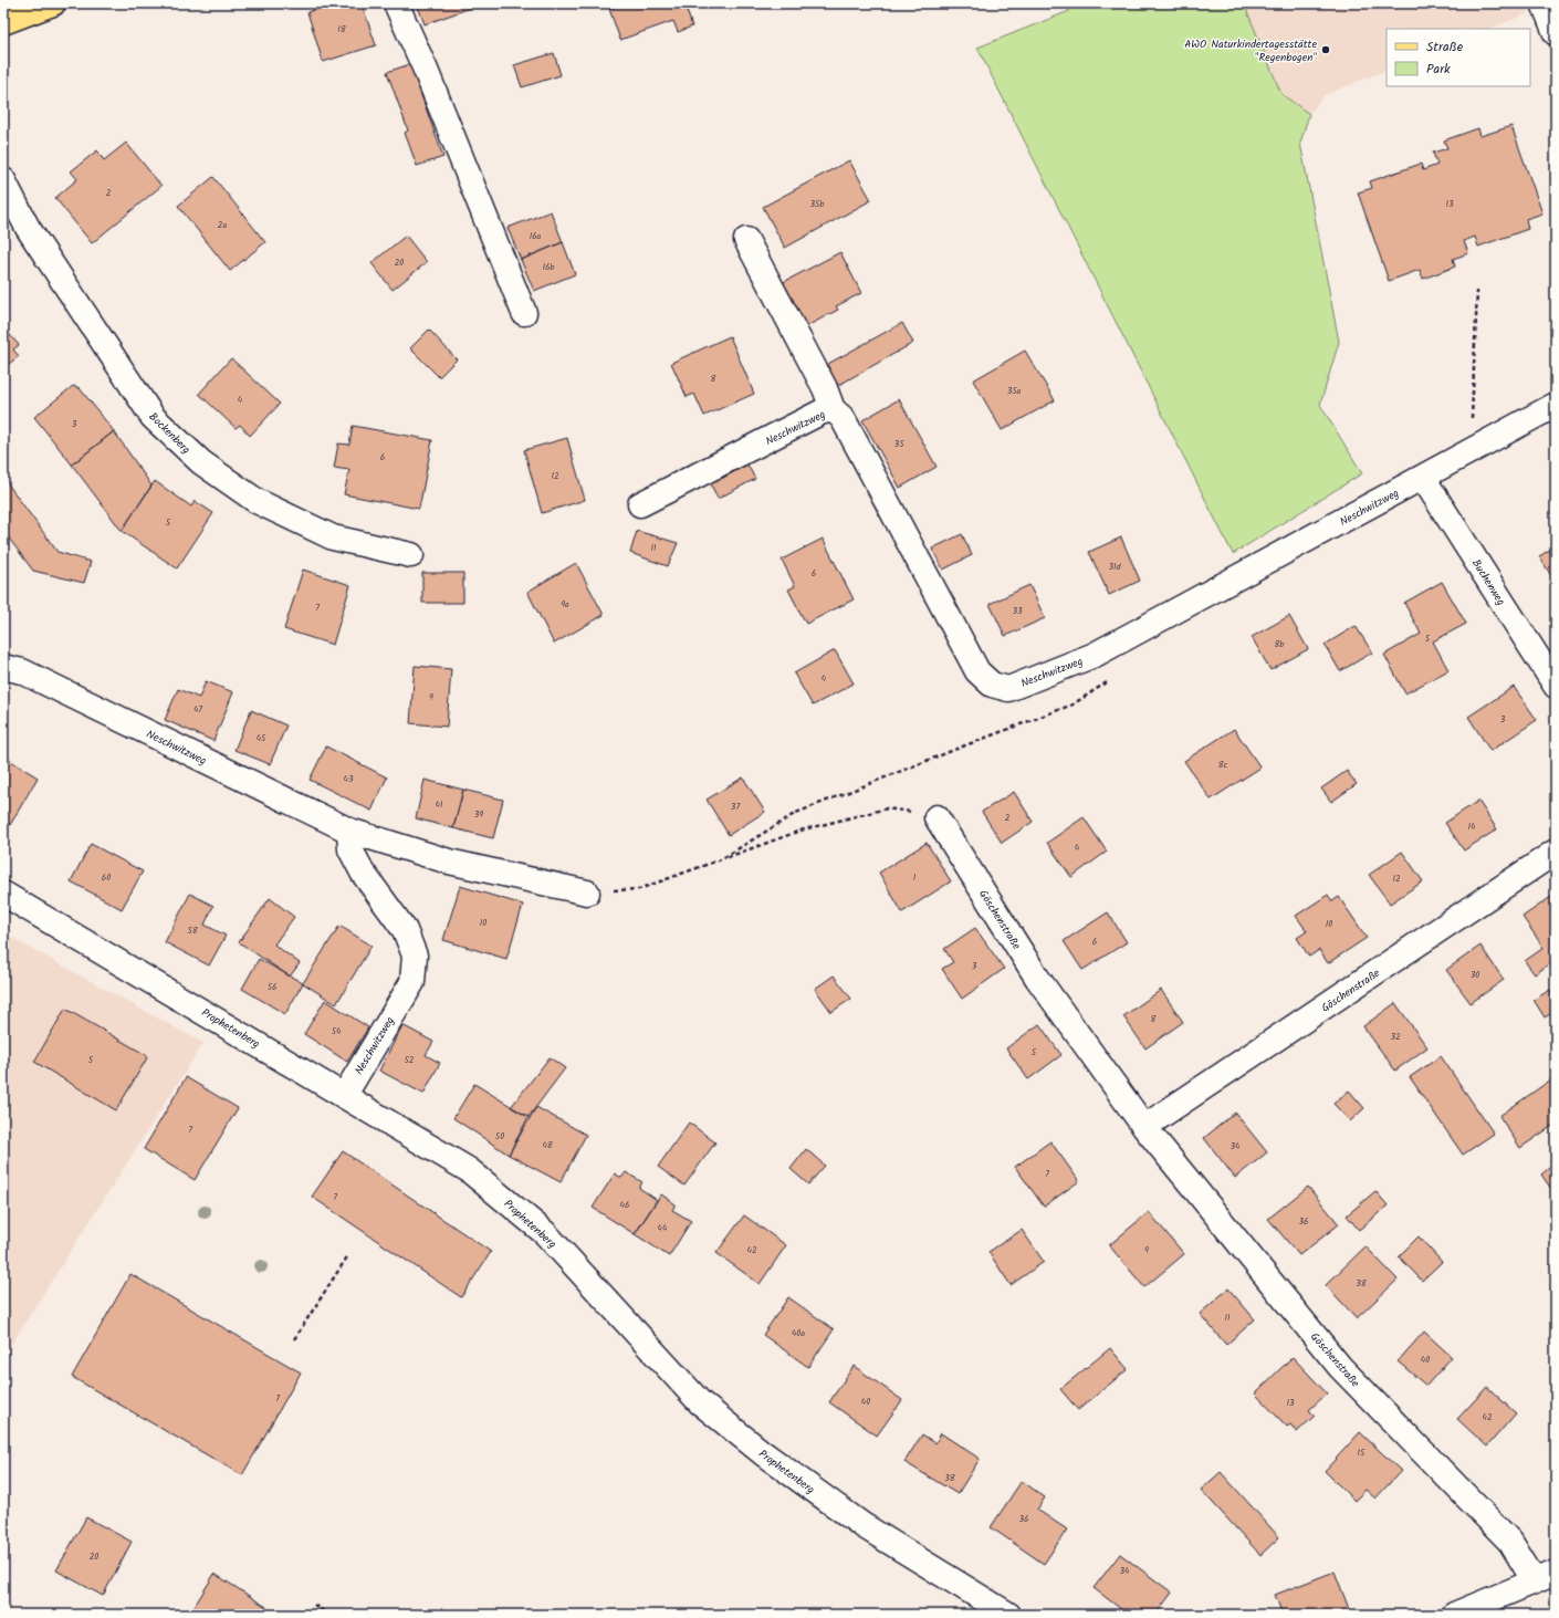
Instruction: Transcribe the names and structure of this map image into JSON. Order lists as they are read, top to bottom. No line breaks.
{"streets":{"street":["Neschwitzweg","Bockenberg","Buchenweg","Göschenstraße","Prophetenberg"]},"crossings":[["Neschwitzweg","Buchenweg"],["Neschwitzweg","Prophetenberg"]],"places":["AWO Naturkindertagesstätte \"Regenbogen\""],"house_numbers":["18","2","35b","13","2a","16a","20","16b","8","35a","4","3","35","6","12","5","11","31d","6","9a","7","33","5","8b","4","9","47","3","45","8c","43","41","37","39","2","14","4","60","1","12","10","10","58","6","3","30","56","8","54","32","5","5","52","7","50","48","34","7","7","46","36","44","42","9","38","11","40a","40","7","40","13","42","15","38","36","20","34"],"legend":["Straße","Park"]}
